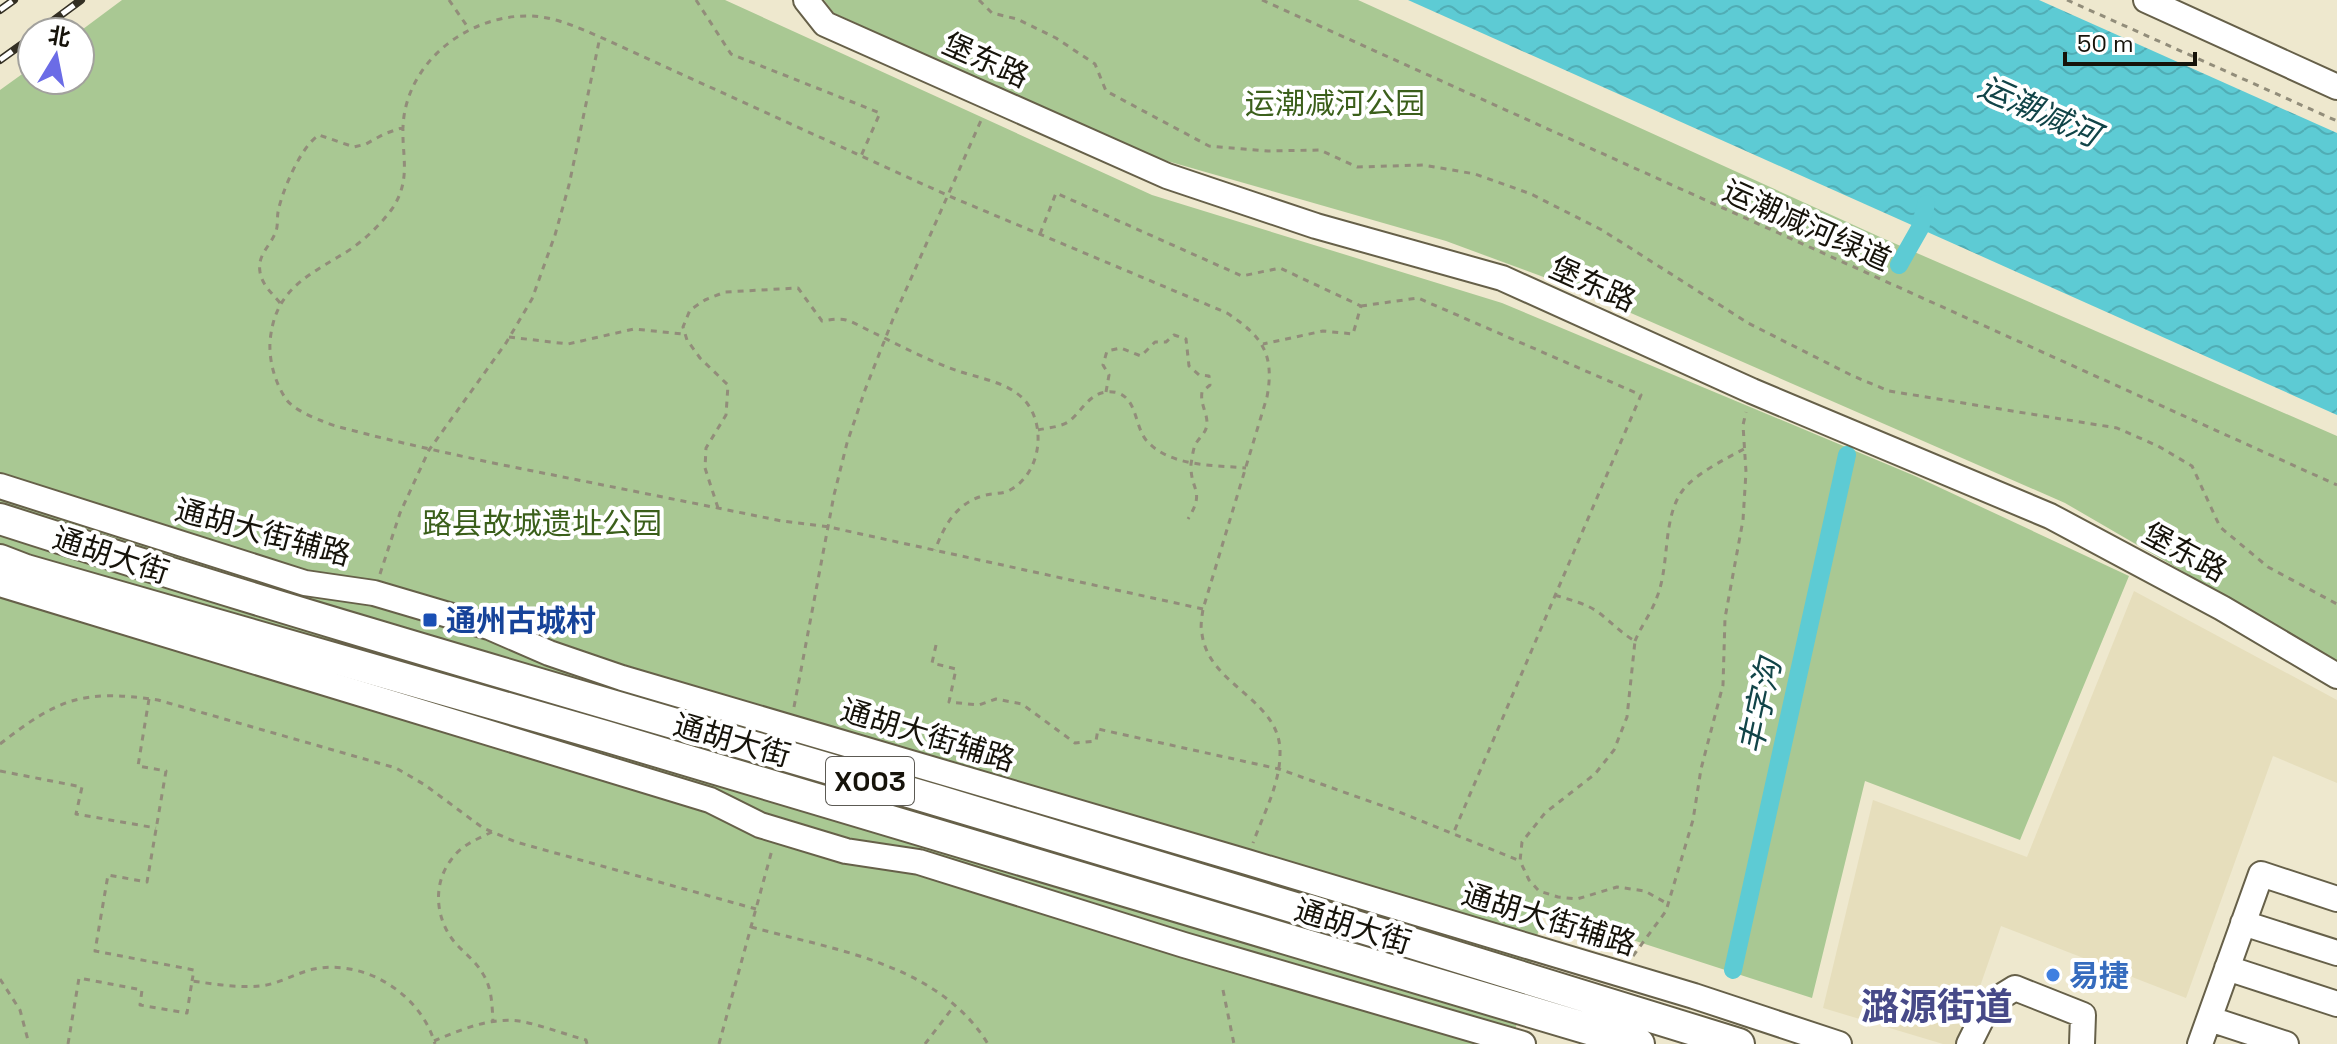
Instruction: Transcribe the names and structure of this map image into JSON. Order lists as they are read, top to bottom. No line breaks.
{"streets":{"main road":["通胡大街","X003"],"street":["堡东路","通胡大街辅路"],"path":["运潮减河绿道"]},"districts":["潞源街道"],"water":["运潮减河","丰字沟"],"parks":["运潮减河公园","路县故城遗址公园"],"places":{"transit":["通州古城村"],"other":["易捷"]},"scale_bar":"50 m","north":"top"}
